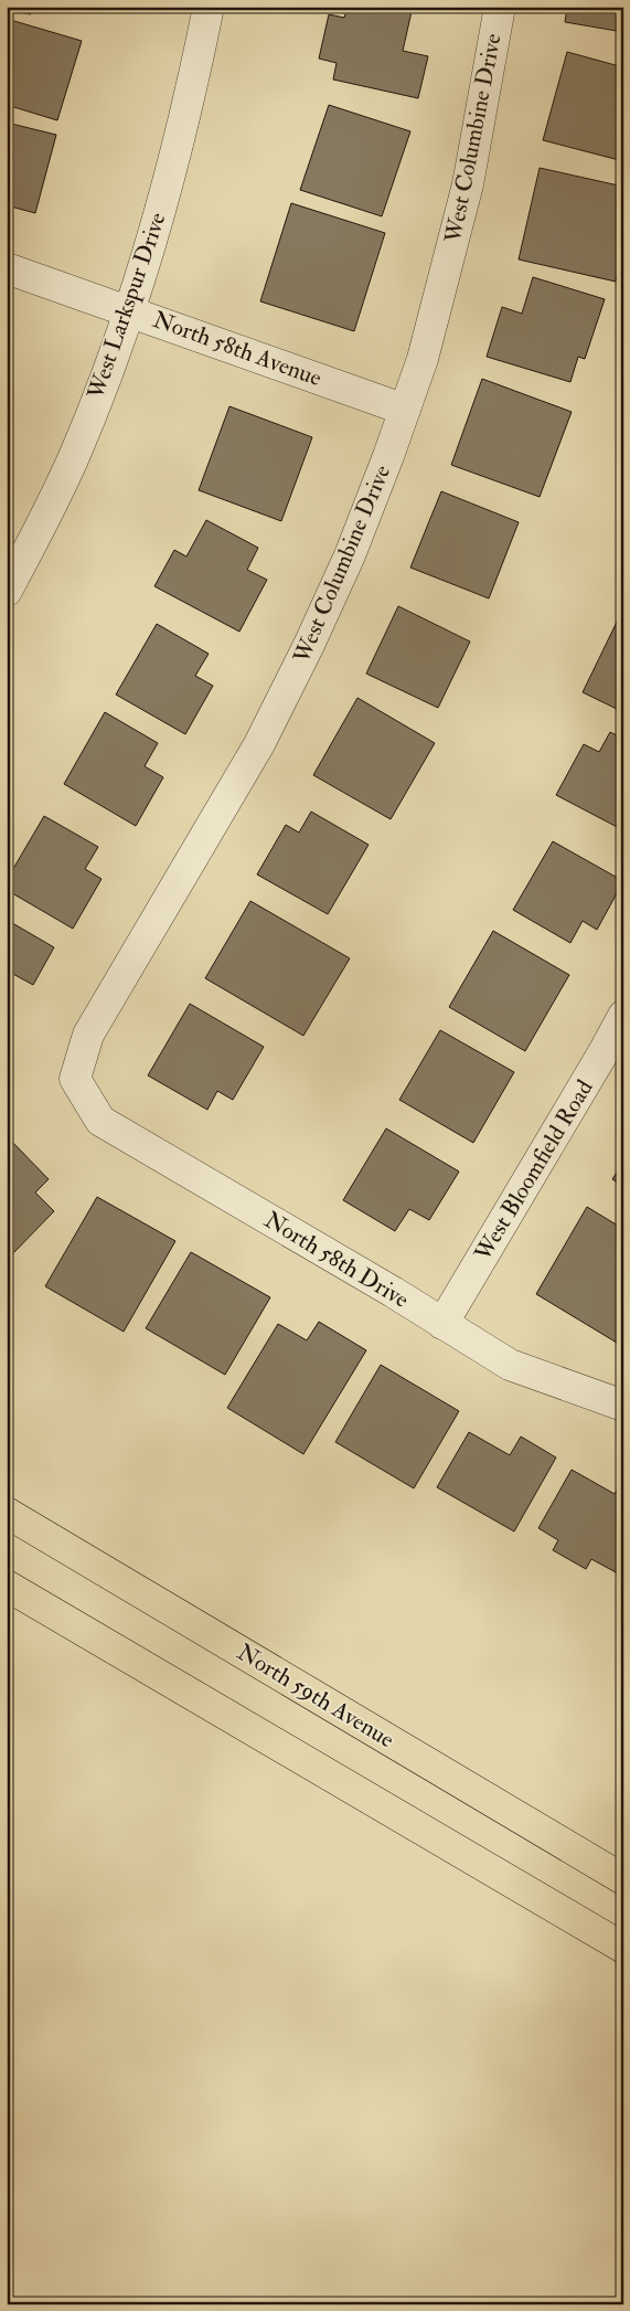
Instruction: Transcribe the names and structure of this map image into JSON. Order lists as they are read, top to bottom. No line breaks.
{"streets":{"main road":["North 59th Avenue"],"street":["West Columbine Drive","West Larkspur Drive","North 58th Avenue","West Bloomfield Road","North 58th Drive"]},"crossings":[["West Columbine Drive","North 58th Avenue"],["West Columbine Drive","North 58th Drive"],["West Larkspur Drive","North 58th Avenue"],["West Bloomfield Road","North 58th Drive"]]}
